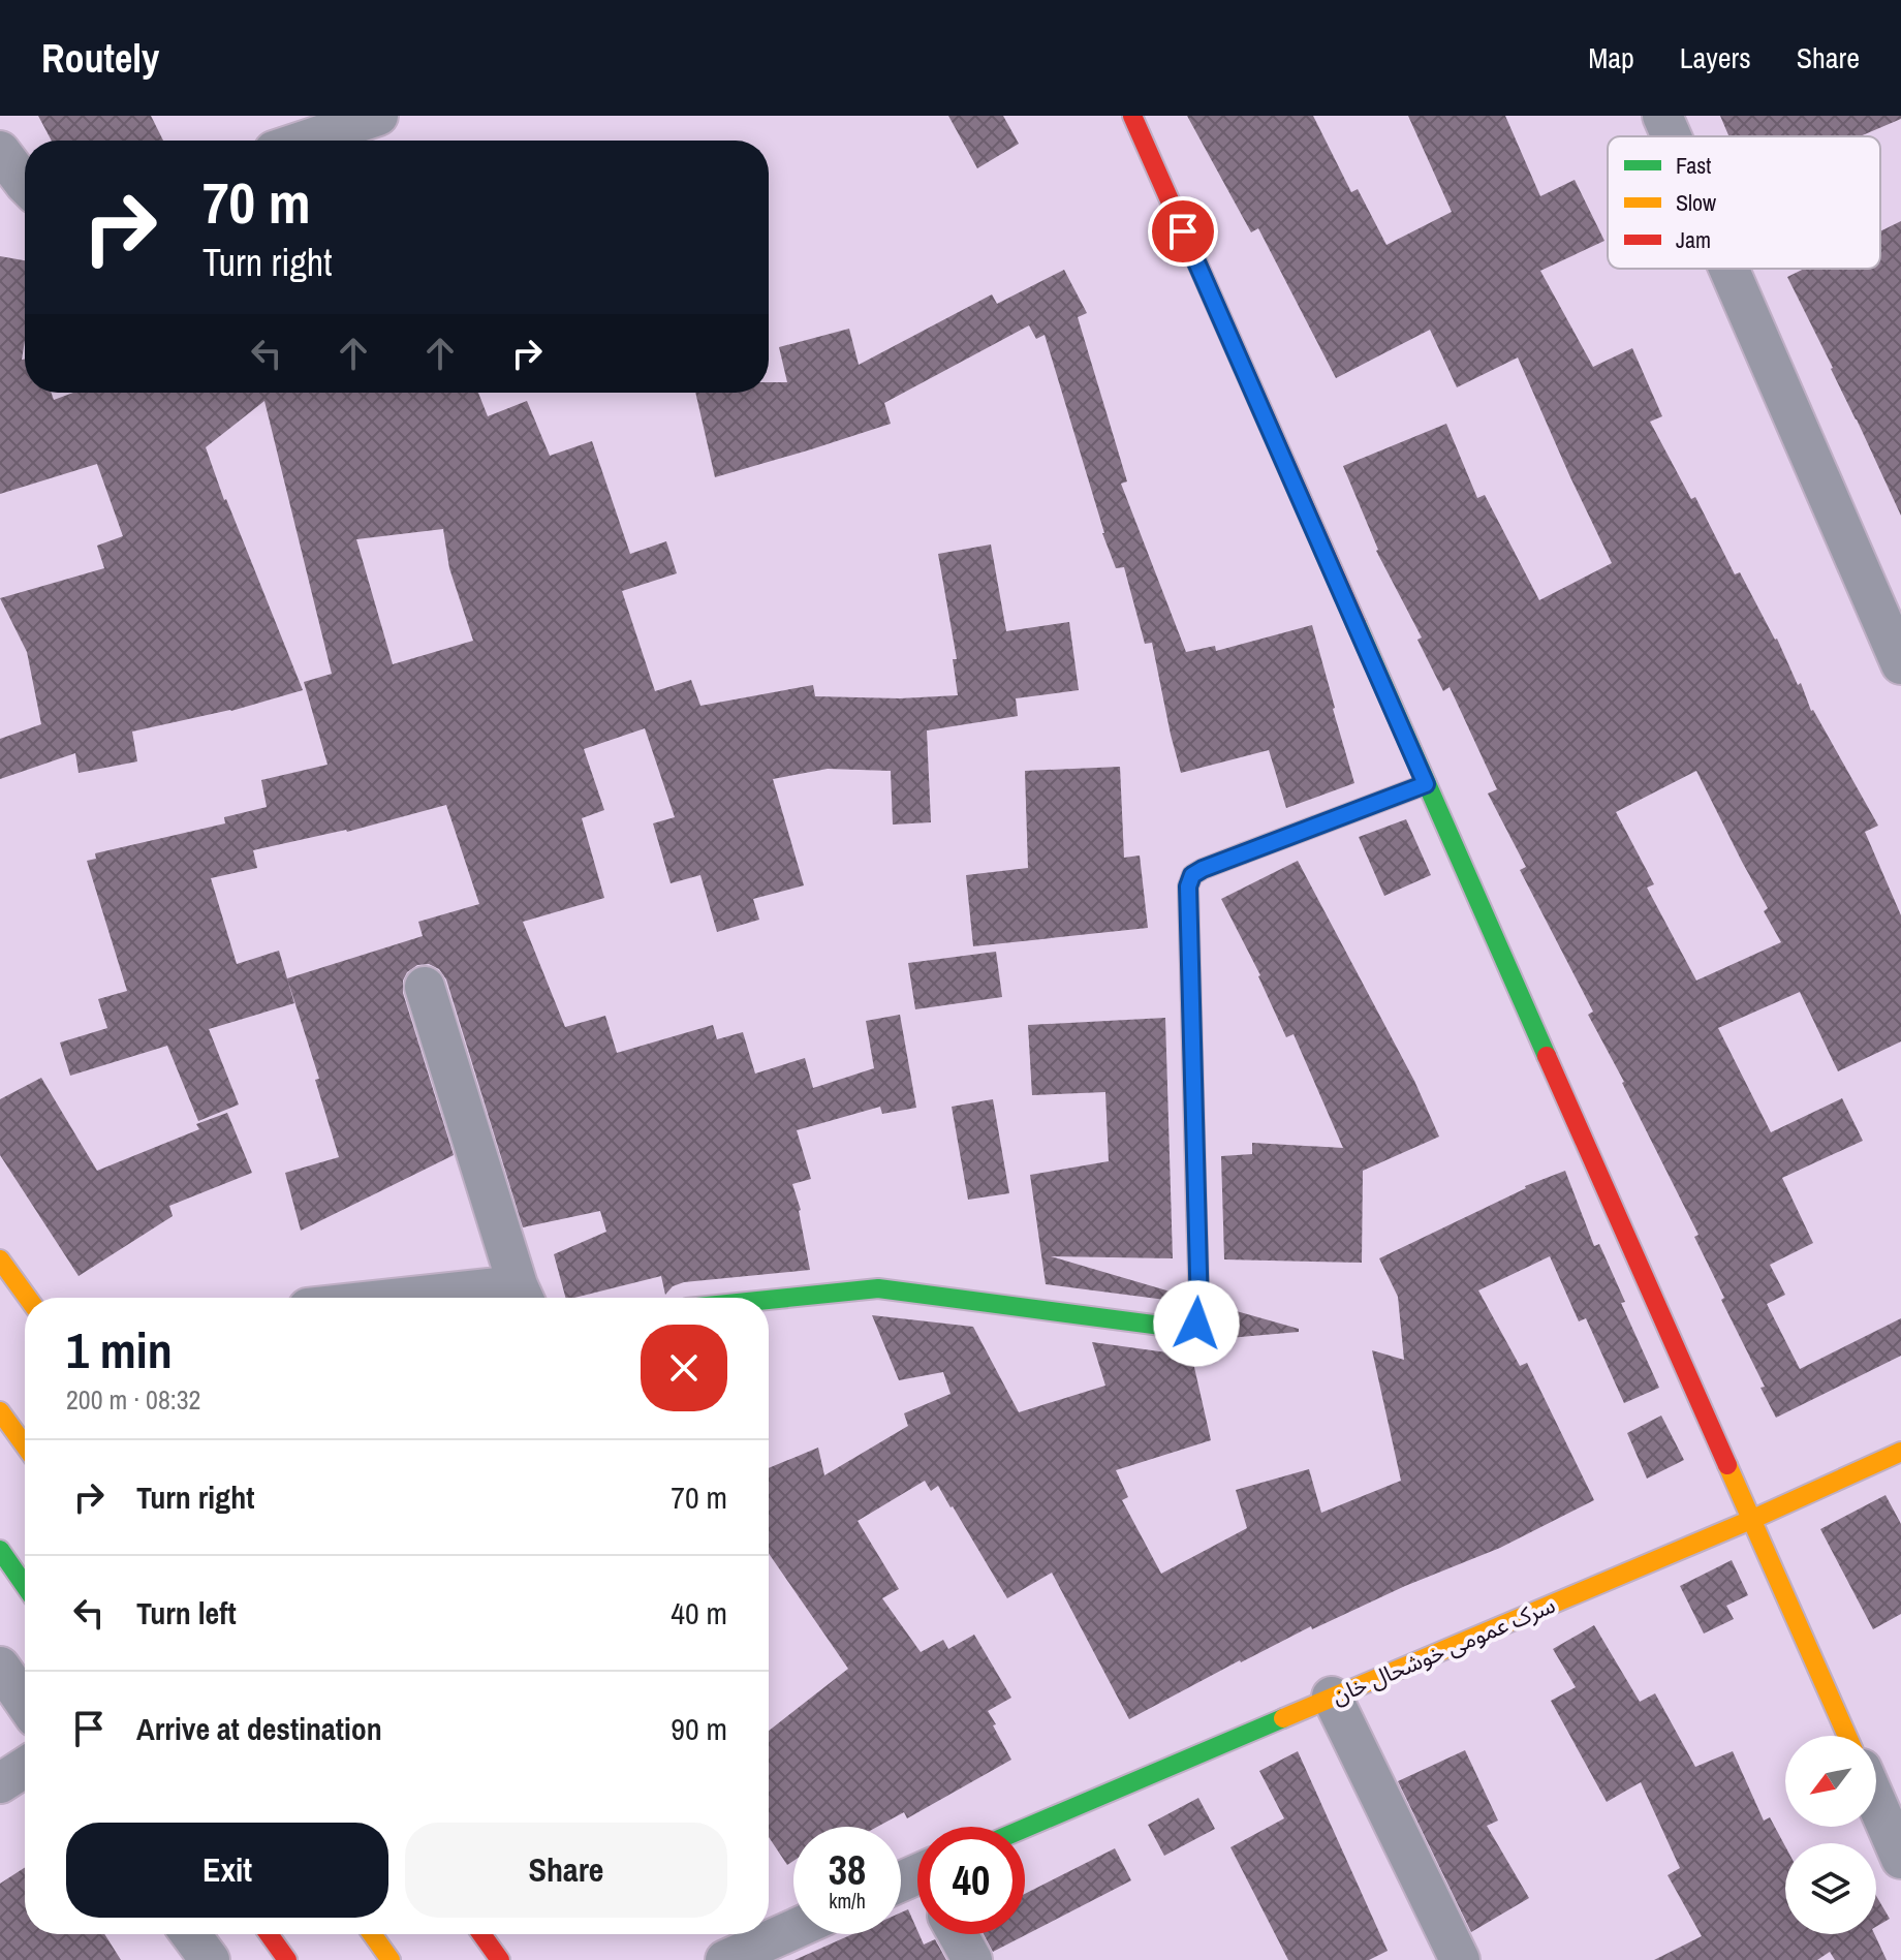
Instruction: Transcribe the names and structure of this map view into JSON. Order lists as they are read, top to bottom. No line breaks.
{"streets":{"street":["سرک عمومی خوشحال خان"]},"legend":["Fast","Slow","Jam"],"north":"bottom left","page":{"header":"Routely","nav":["Map","Layers","Share"],"turn":["70 m","Turn right"],"heading":["1 min","200 m · 08:32"],"list":[{"name":"Turn right","value":"70 m"},{"name":"Turn left","value":"40 m"},{"name":"Arrive at destination","value":"90 m"}],"buttons":["Exit","Share"],"speed":"38 km/h","limit":"40"}}
